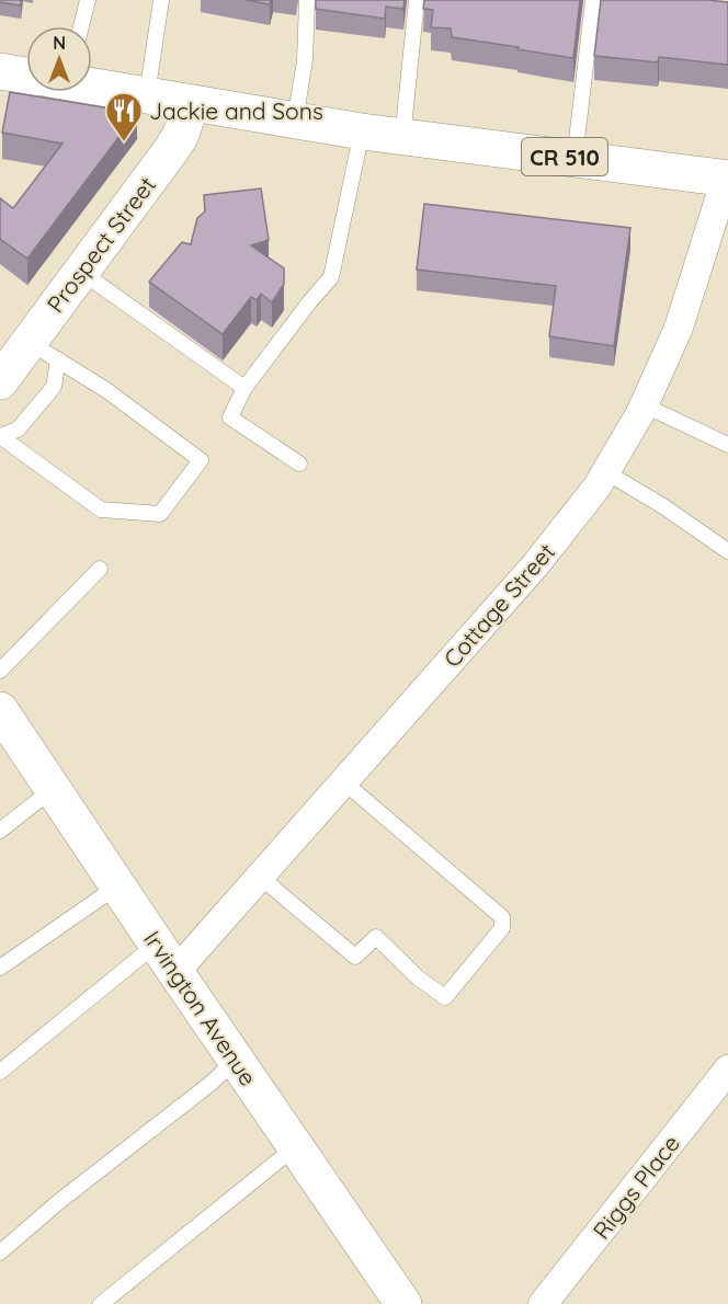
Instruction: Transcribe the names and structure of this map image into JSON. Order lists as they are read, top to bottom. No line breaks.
{"streets":{"main road":["CR 510","Prospect Street","Irvington Avenue"],"street":["Cottage Street","Riggs Place"]},"crossings":[["CR 510","Prospect Street"],["CR 510","Cottage Street"],["Cottage Street","Irvington Avenue"]],"places":{"restaurant":["Jackie and Sons"]},"north":"top"}
